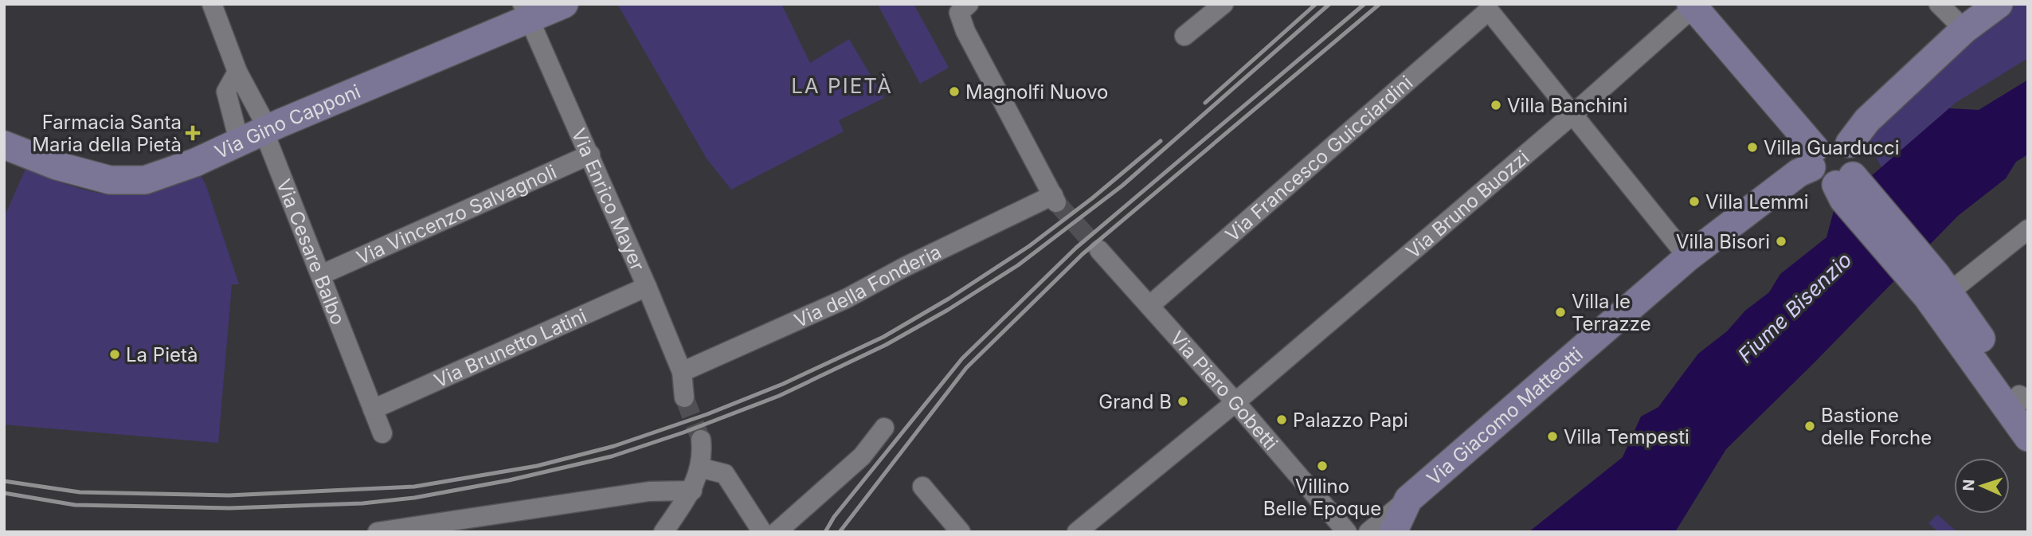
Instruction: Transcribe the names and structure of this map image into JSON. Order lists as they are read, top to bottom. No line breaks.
{"streets":{"street":["Via Gino Capponi","Via Francesco Guicciardini","Via Enrico Mayer","Via Bruno Buozzi","Via Vincenzo Salvagnoli","Via Cesare Balbo","Via della Fonderia","Via Brunetto Latini","Via Piero Gobetti","Via Giacomo Matteotti"]},"crossings":[["Via Gino Capponi","Via Enrico Mayer"],["Via Gino Capponi","Via Cesare Balbo"],["Via Francesco Guicciardini","Via Bruno Buozzi"],["Via Francesco Guicciardini","Via Piero Gobetti"],["Via Enrico Mayer","Via Vincenzo Salvagnoli"],["Via Enrico Mayer","Via della Fonderia"],["Via Enrico Mayer","Via Brunetto Latini"],["Via Bruno Buozzi","Via Piero Gobetti"],["Via Vincenzo Salvagnoli","Via Cesare Balbo"],["Via Cesare Balbo","Via Brunetto Latini"]],"districts":["LA PIETÀ"],"water":["Fiume Bisenzio"],"places":{"other":["Magnolfi Nuovo","Villa Banchini","Villa Guarducci","Villa Lemmi","Villa Bisori","Villa le Terrazze","La Pietà","Grand B","Palazzo Papi","Bastione delle Forche","Villa Tempesti","Villino Belle Epoque"],"health":["Farmacia Santa Maria della Pietà"]},"north":"left"}
